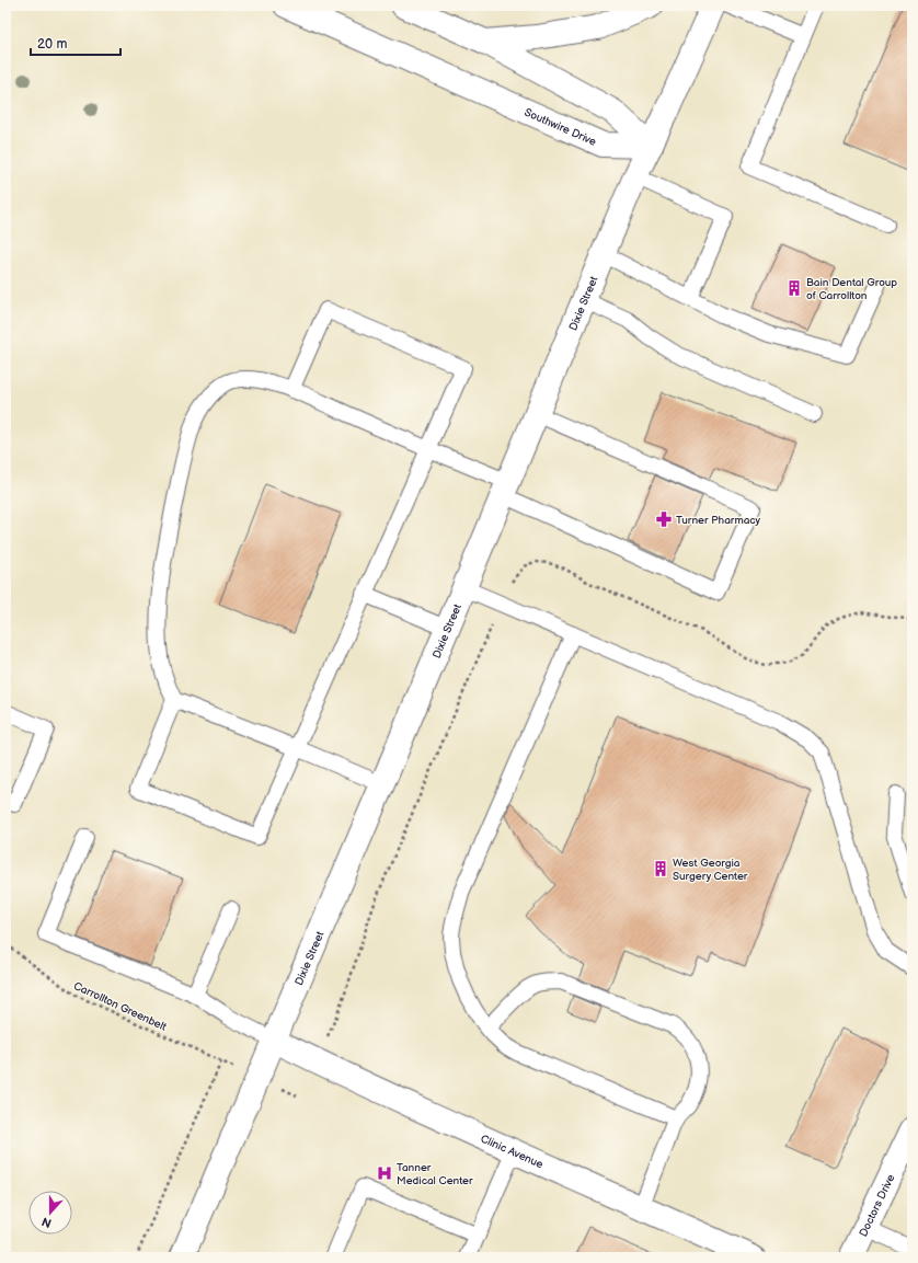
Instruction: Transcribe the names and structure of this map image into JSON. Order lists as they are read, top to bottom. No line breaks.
{"streets":{"street":["Southwire Drive","Dixie Street","Clinic Avenue","Doctors Drive"],"path":["Carrollton Greenbelt"]},"crossings":[["Southwire Drive","Dixie Street"],["Dixie Street","Clinic Avenue"]],"places":{"building":["Bain Dental Group of Carrollton","West Georgia Surgery Center"],"pharmacy":["Turner Pharmacy"],"hospital":["Tanner Medical Center"]},"scale_bar":"20 m","north":"bottom"}
